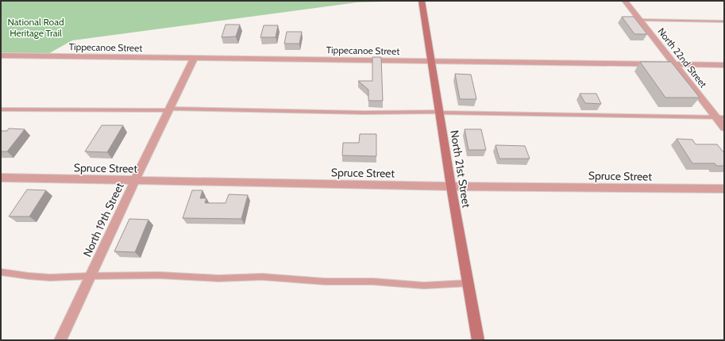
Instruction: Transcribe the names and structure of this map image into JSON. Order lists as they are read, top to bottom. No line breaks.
{"streets":{"street":["Tippecanoe Street","North 22nd Street","Spruce Street","North 21st Street","North 19th Street"]},"crossings":[["Tippecanoe Street","North 22nd Street"],["Tippecanoe Street","North 21st Street"],["Tippecanoe Street","North 19th Street"],["Spruce Street","North 21st Street"],["Spruce Street","North 19th Street"]],"parks":["National Road Heritage Trail"]}
